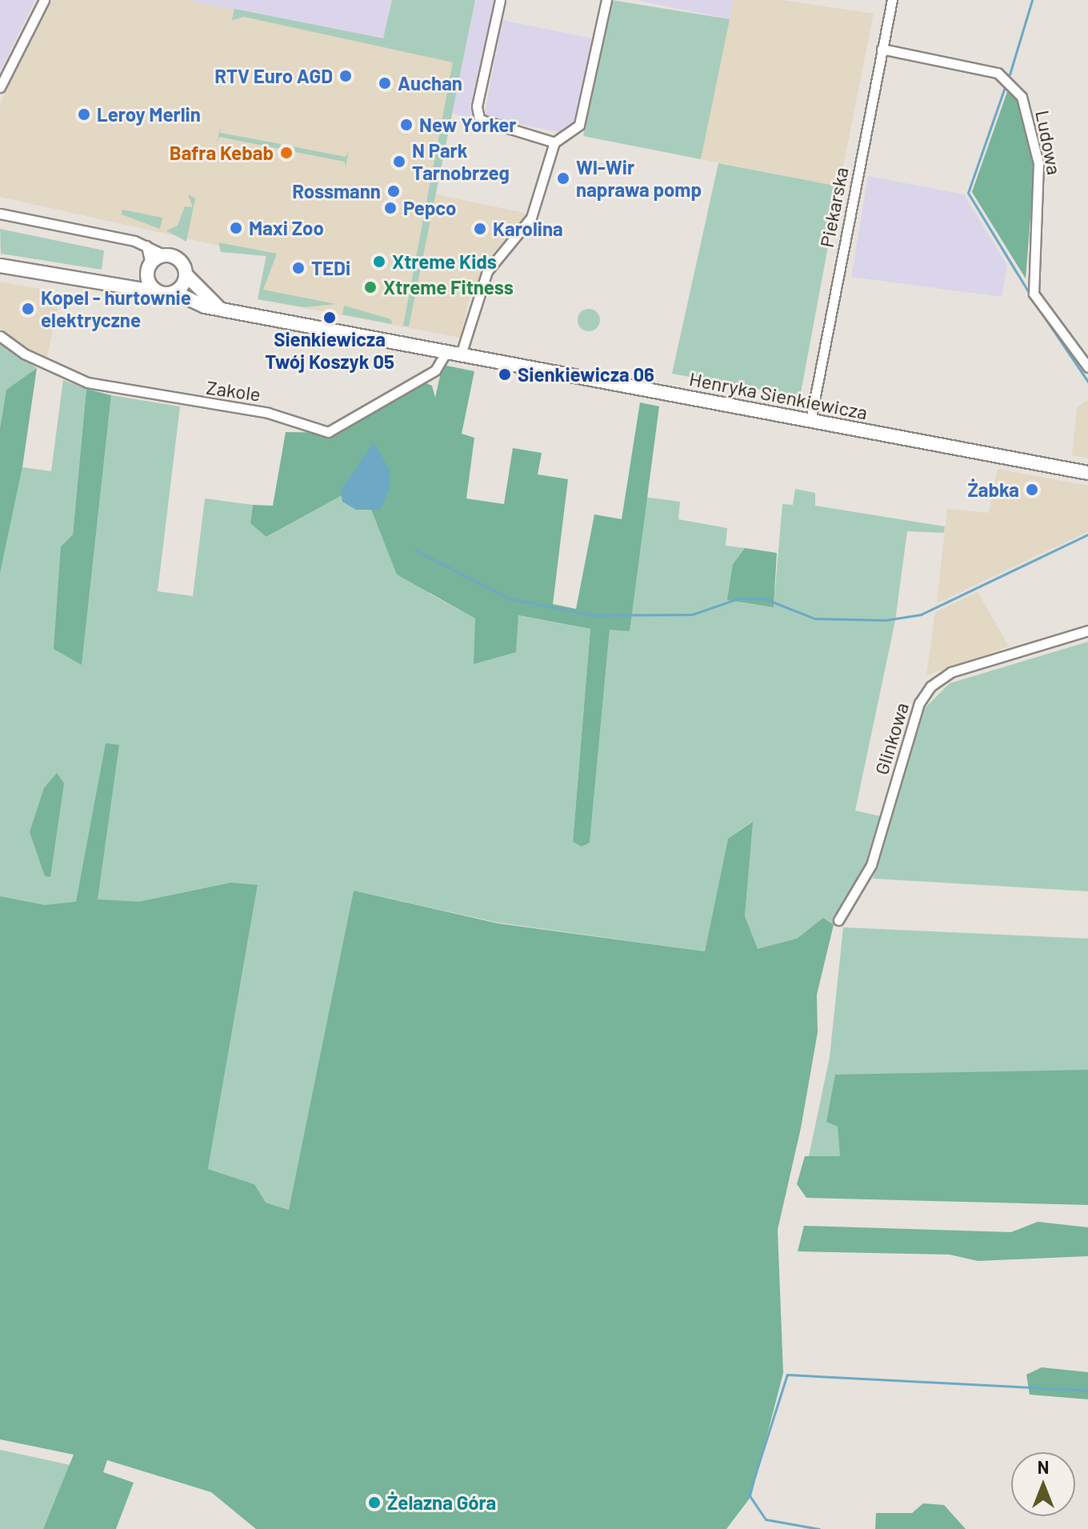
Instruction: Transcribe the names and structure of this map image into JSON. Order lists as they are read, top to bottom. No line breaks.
{"streets":{"main road":["Henryka Sienkiewicza"],"street":["Ludowa","Piekarska","Zakole","Glinkowa"]},"crossings":[["Ludowa","Piekarska"],["Piekarska","Henryka Sienkiewicza"],["Zakole","Henryka Sienkiewicza"]],"places":["RTV Euro AGD","Auchan","Leroy Merlin","New Yorker","Bafra Kebab","N Park Tarnobrzeg","Wl-Wir naprawa pomp","Rossmann","Pepco","Maxi Zoo","Karolina","Xtreme Kids","TEDi","Xtreme Fitness","Kopel - hurtownie elektryczne","Sienkiewicza Twój Koszyk 05","Sienkiewicza 06","Żabka","Żelazna Góra"],"north":"top"}
